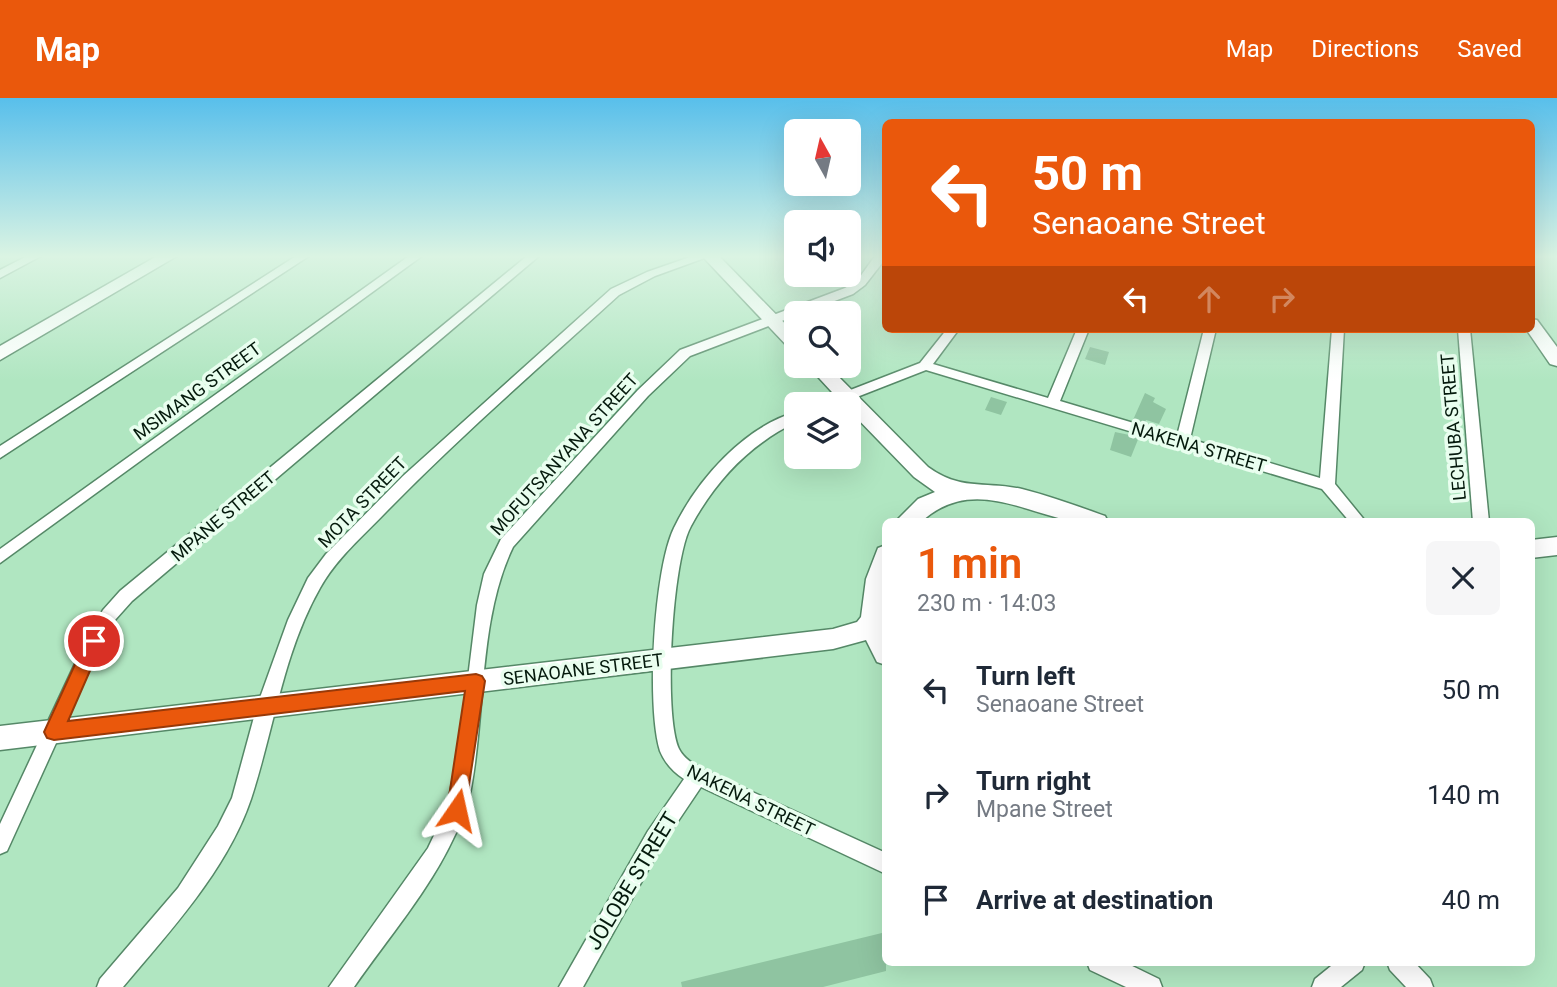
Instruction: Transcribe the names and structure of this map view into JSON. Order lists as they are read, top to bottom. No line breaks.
{"streets":{"street":["MSIMANG STREET","LECHUBA STREET","NAKENA STREET","MOFUTSANYANA STREET","MOTA STREET","MPANE STREET","SENAOANE STREET","JOLOBE STREET"]},"crossings":[["NAKENA STREET","SENAOANE STREET"],["NAKENA STREET","JOLOBE STREET"],["MOFUTSANYANA STREET","SENAOANE STREET"],["MOTA STREET","SENAOANE STREET"],["MPANE STREET","SENAOANE STREET"]],"north":"top","page":{"header":"Map","nav":["Map","Directions","Saved"],"turn":["50 m","Senaoane Street"],"heading":["1 min","230 m · 14:03"],"list":[{"name":"Turn left","note":"Senaoane Street","value":"50 m"},{"name":"Turn right","note":"Mpane Street","value":"140 m"},{"name":"Arrive at destination","value":"40 m"}]}}
